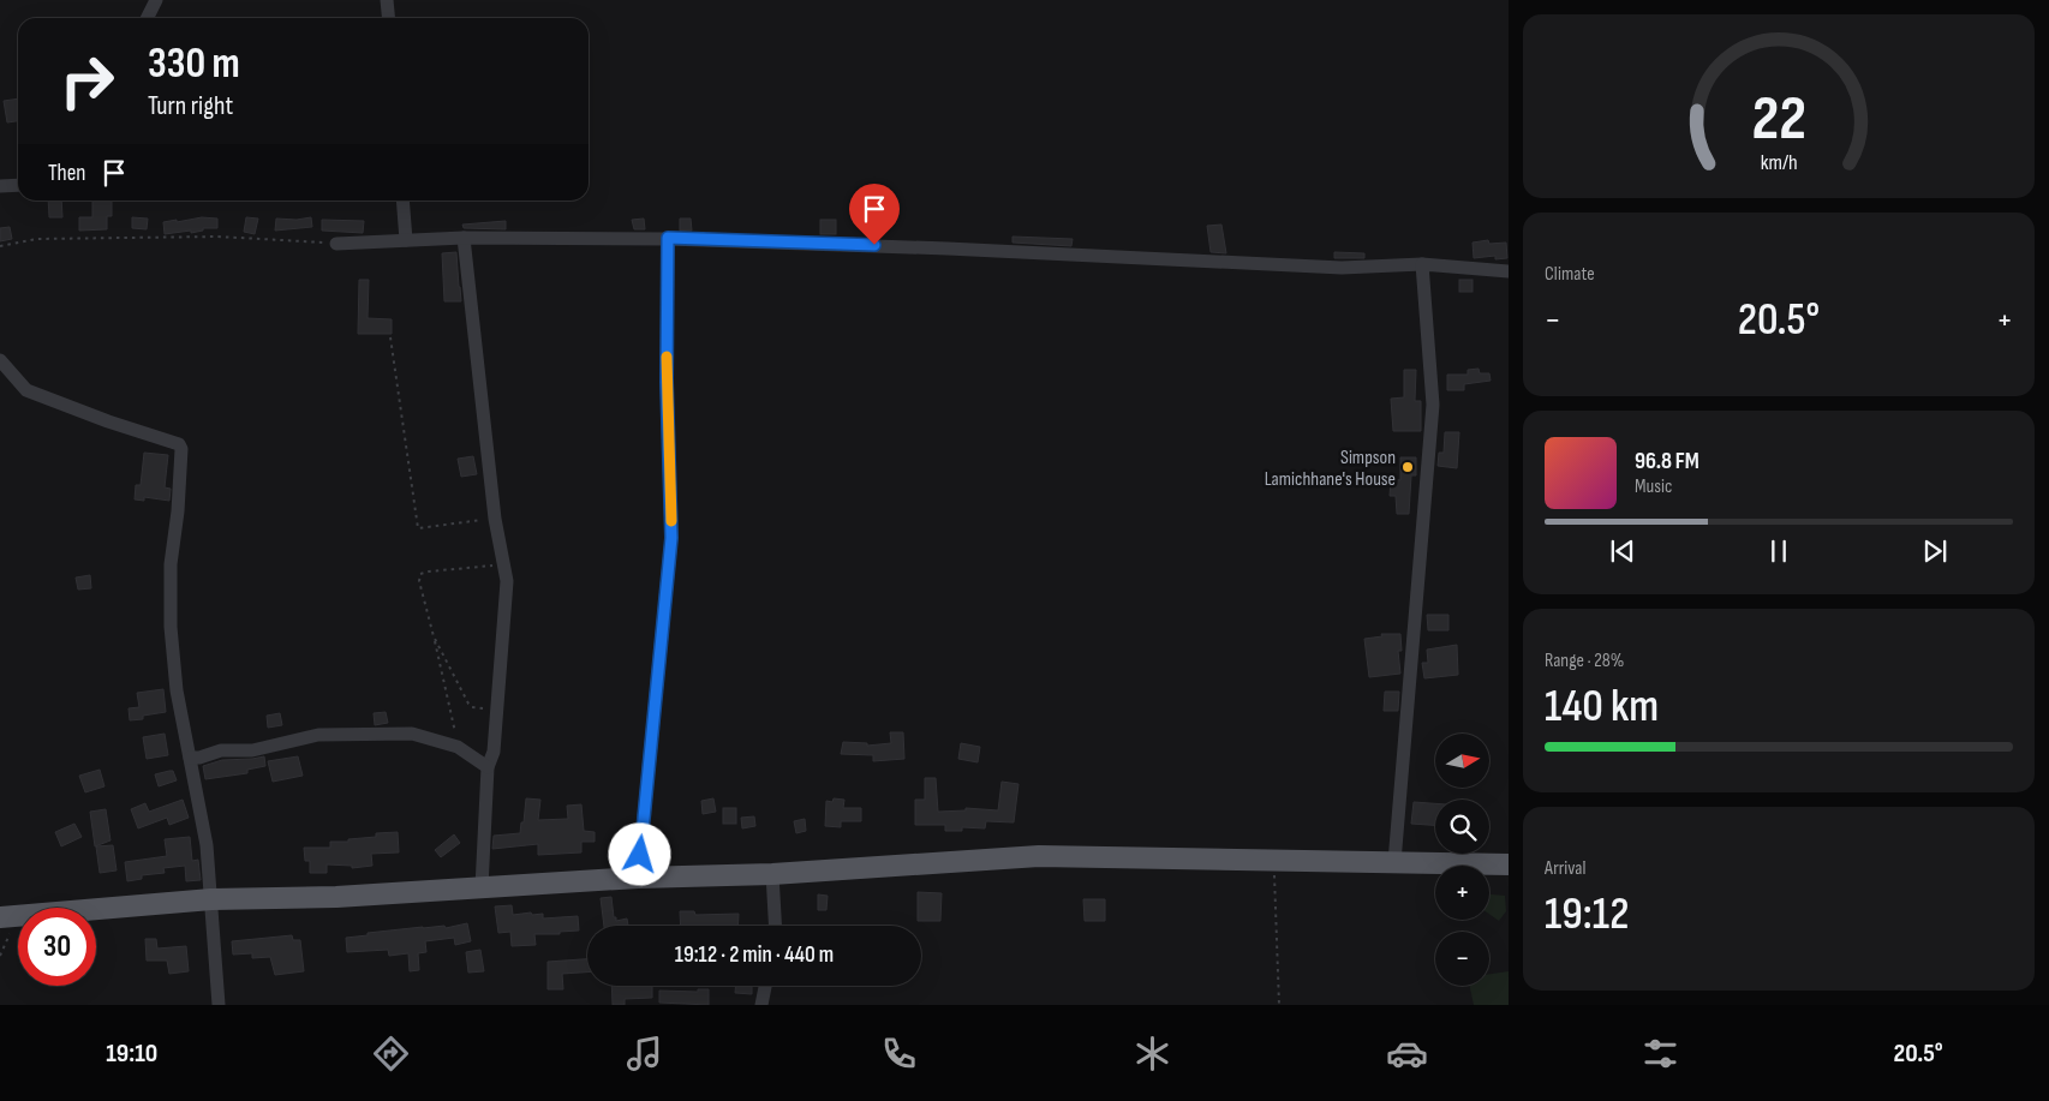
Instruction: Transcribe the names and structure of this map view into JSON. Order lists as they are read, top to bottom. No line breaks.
{"places":["Simpson Lamichhane's House"],"north":"right","page":{"turn":["330 m","Turn right"],"then":"Then","tile":["Climate",["Range · 28%","140 km"],["Arrival","19:12"]],"heat":["−","20.5°","+"],"song":["96.8 FM","Music"],"map_buttons":["+","−"],"limit":"30","trip":"19:12 · 2 min · 440 m","tabs":["19:10","20.5°"],"gauge":["22","km/h"]}}
